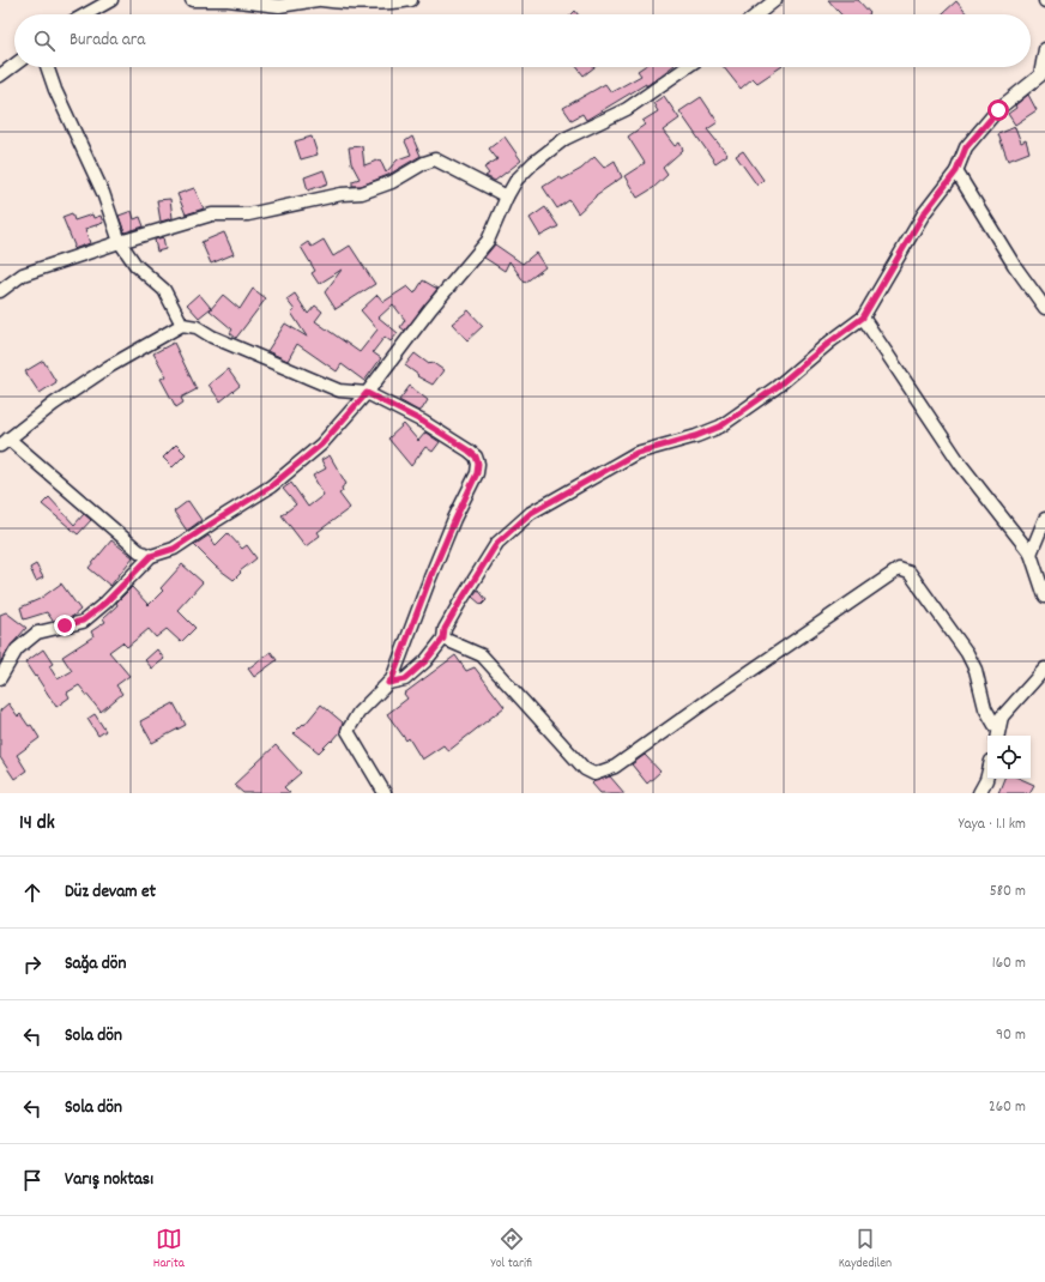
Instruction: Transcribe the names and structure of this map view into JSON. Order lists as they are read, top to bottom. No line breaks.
{"page":{"search":"Burada ara","heading":["14 dk","Yaya · 1.1 km"],"list":[["Düz devam et","580 m"],["Sağa dön","160 m"],["Sola dön","90 m"],["Sola dön","260 m"],"Varış noktası"],"nav":["Harita","Yol tarifi","Kaydedilen"]}}
